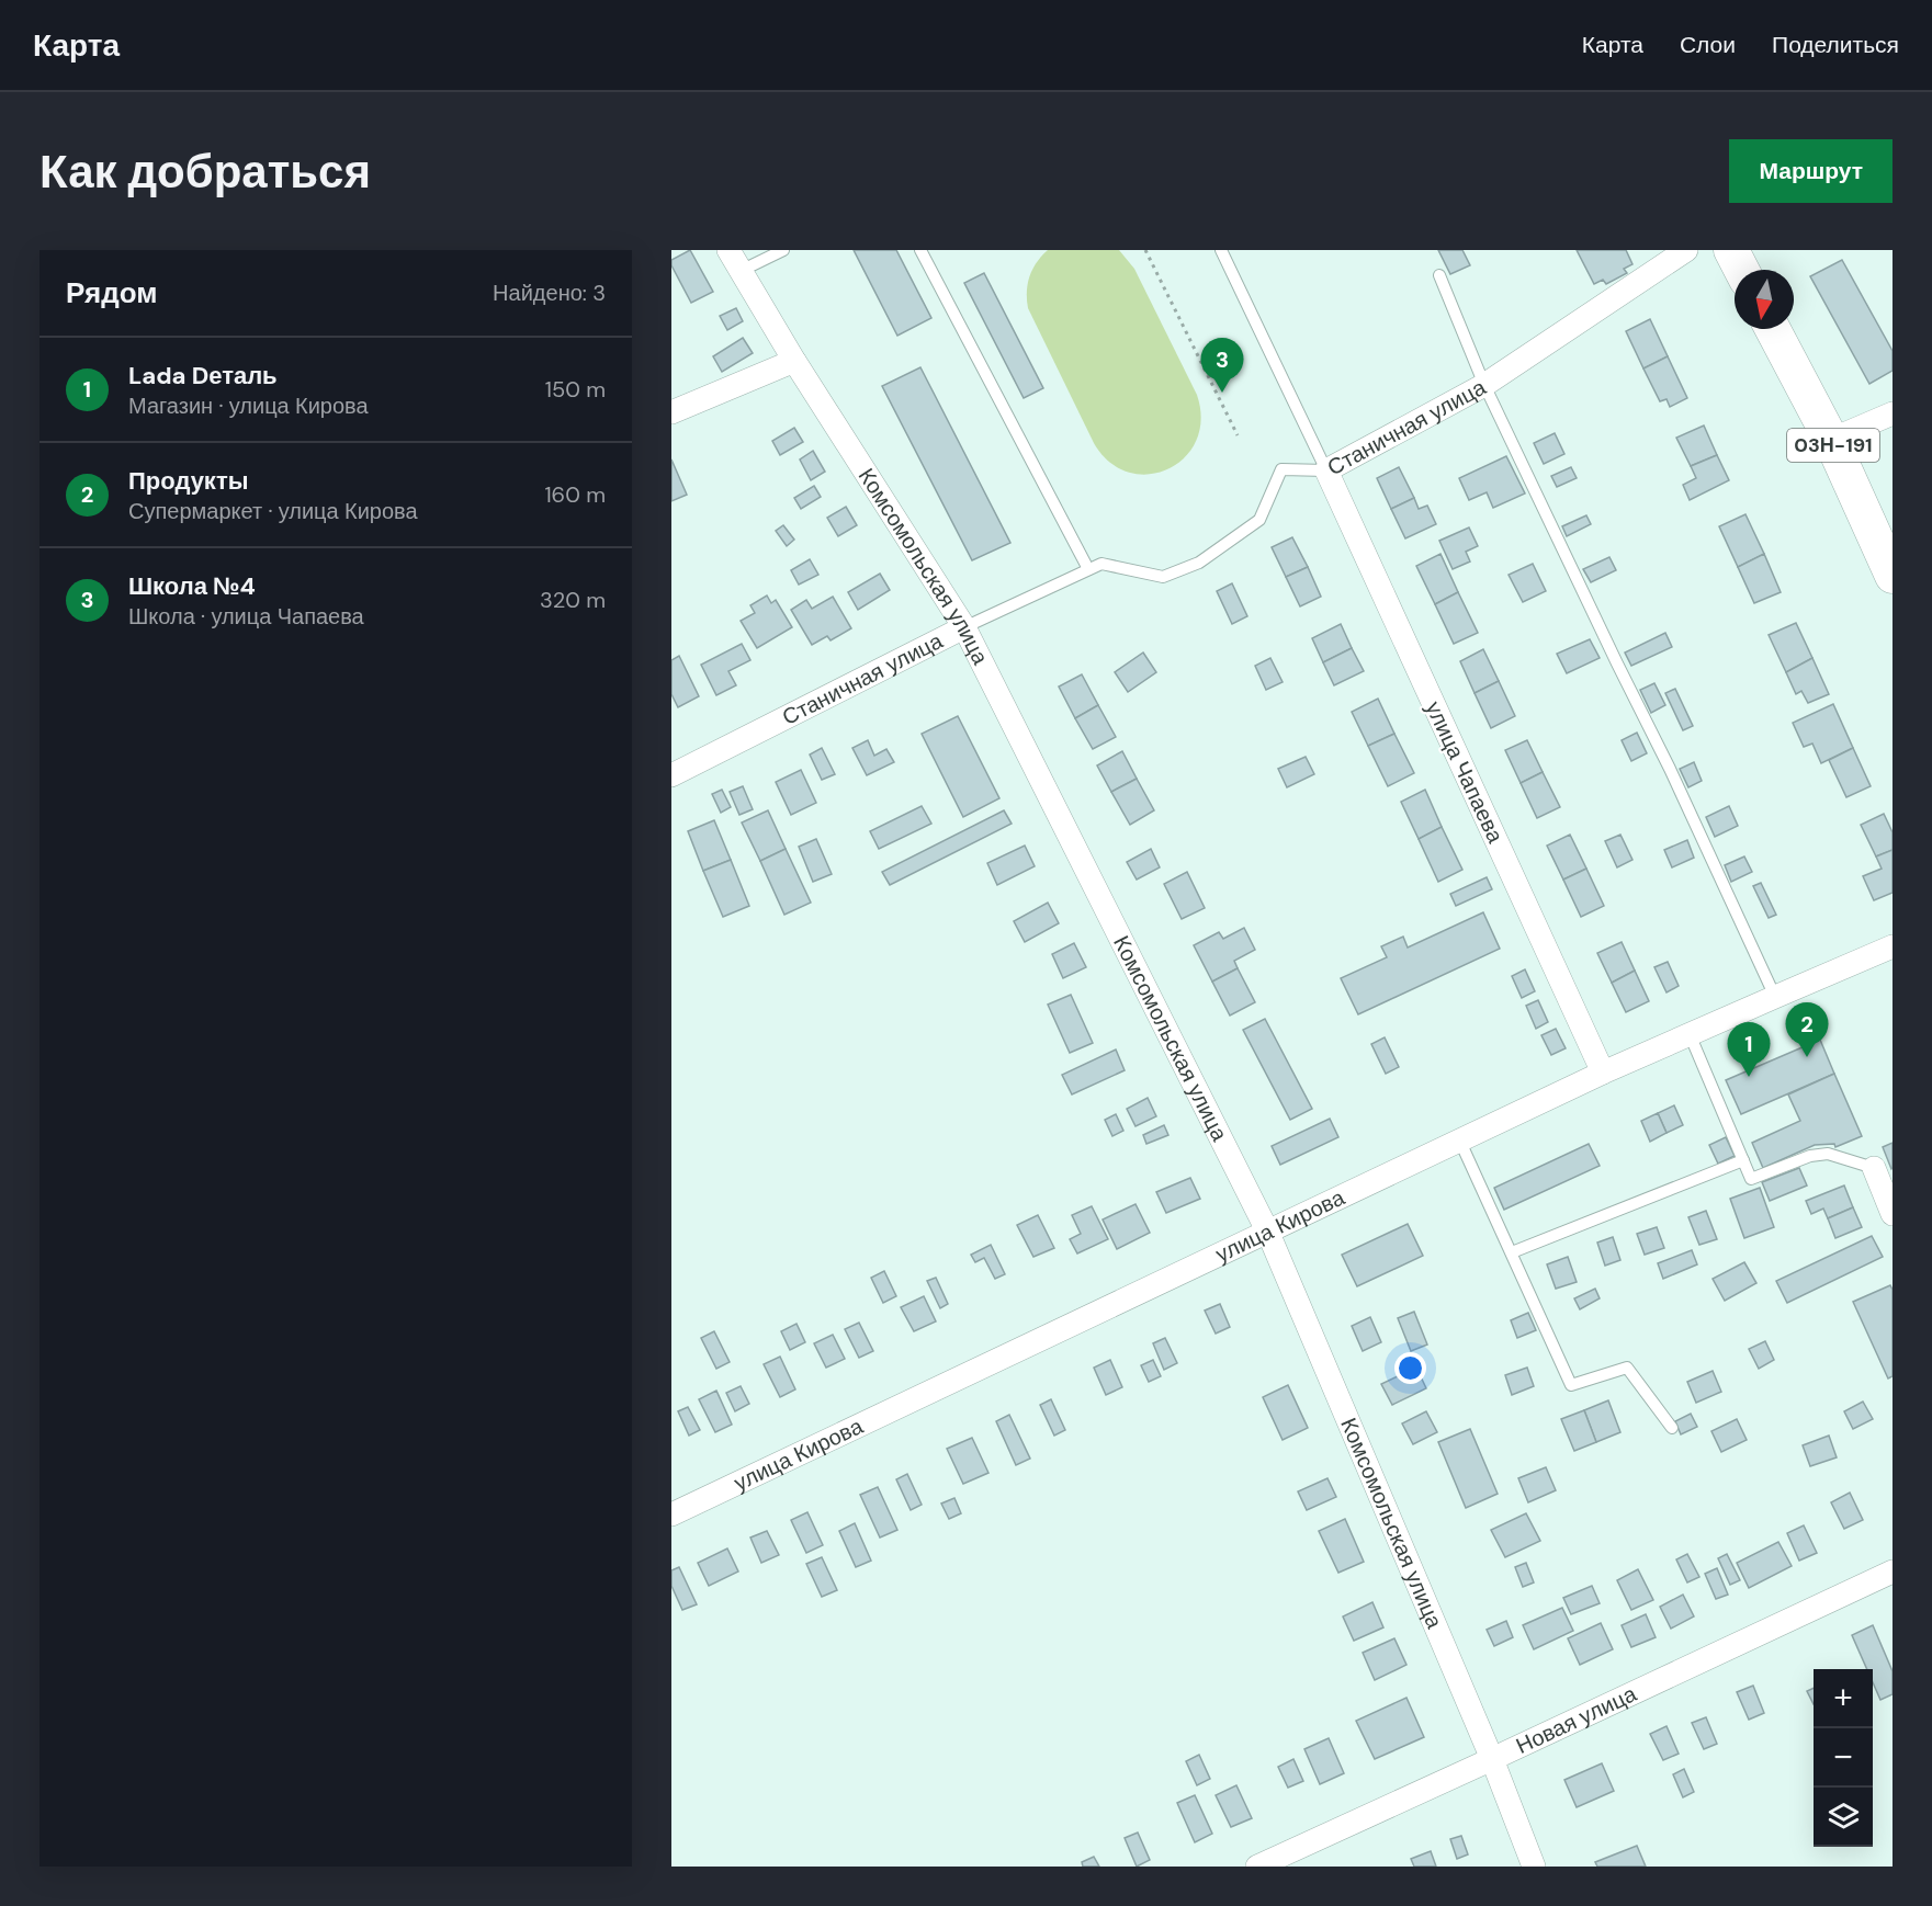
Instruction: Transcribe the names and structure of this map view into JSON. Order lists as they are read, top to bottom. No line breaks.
{"streets":{"main road":["03Н-191"],"street":["Станичная улица","Комсомольская улица","улица Чапаева","улица Кирова","Новая улица"]},"crossings":[["Станичная улица","Комсомольская улица"],["Станичная улица","улица Чапаева"],["Комсомольская улица","улица Кирова"],["Комсомольская улица","Новая улица"],["улица Чапаева","улица Кирова"]],"north":"bottom","page":{"header":"Карта","nav":["Карта","Слои","Поделиться"],"buttons":"Маршрут","title":"Как добраться","heading":["Рядом","Найдено: 3"],"list":[{"mark":"1","name":"Lada Dеталь","note":"Магазин · улица Кирова","value":"150 m"},{"mark":"2","name":"Продукты","note":"Супермаркет · улица Кирова","value":"160 m"},{"mark":"3","name":"Школа №4","note":"Школа · улица Чапаева","value":"320 m"}],"pins":["3","2","1"],"map_buttons":["+","−"]}}
